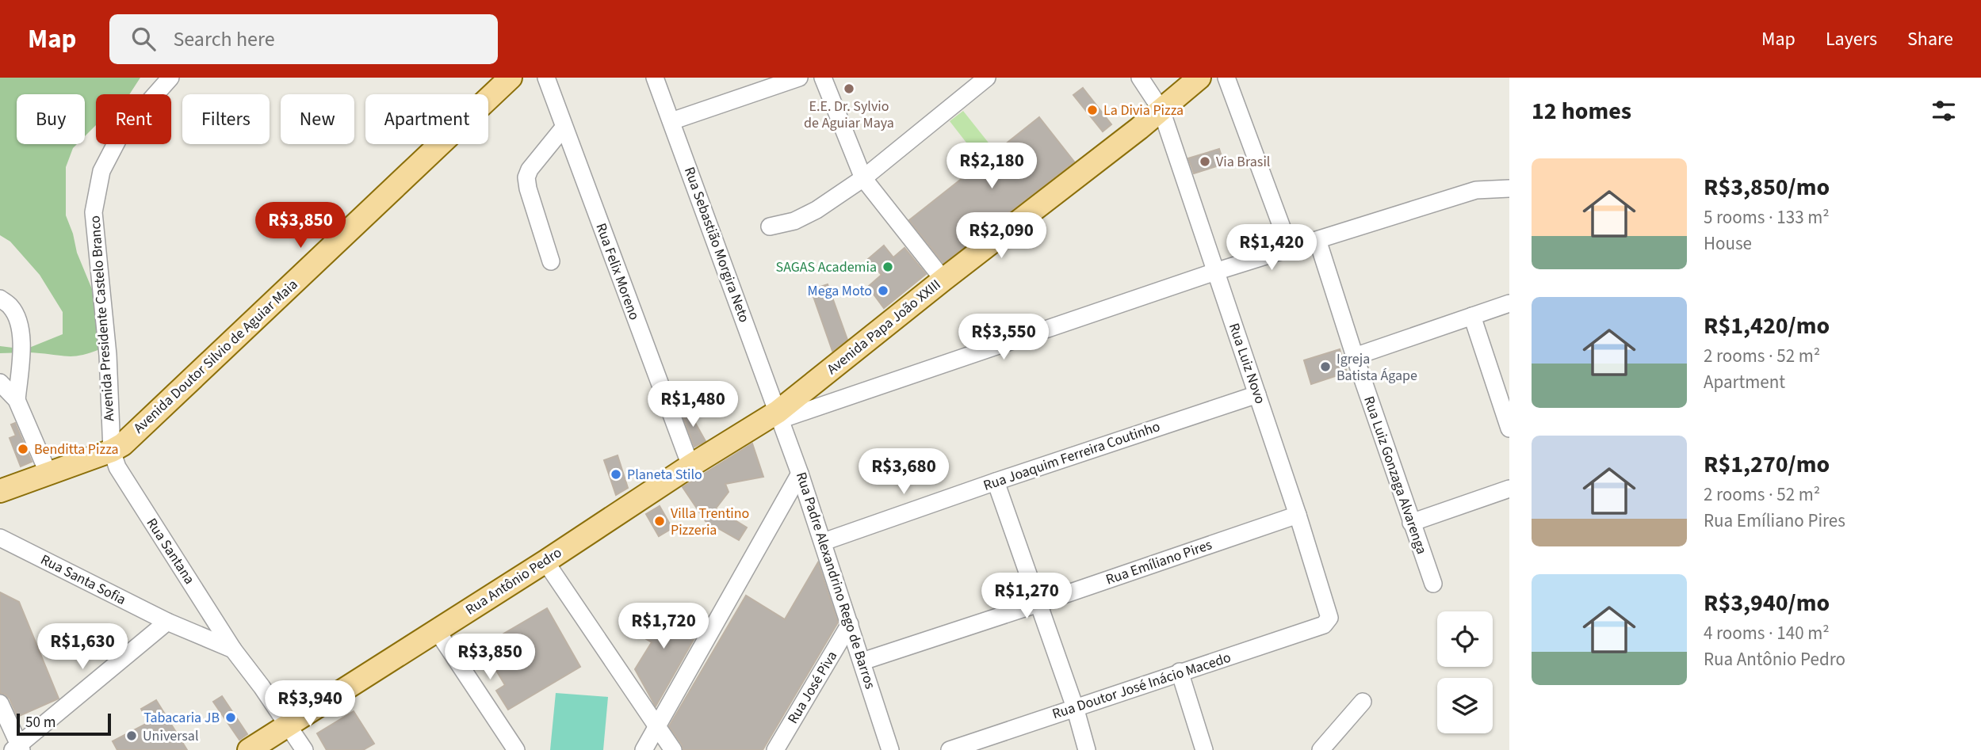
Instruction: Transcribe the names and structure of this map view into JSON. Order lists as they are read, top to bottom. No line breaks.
{"streets":{"main road":["Avenida Papa João XXIII","Avenida Doutor Silvio de Aguiar Maia","Rua Antônio Pedro"],"street":["Rua Sebastião Morgira Neto","Rua Felix Moreno","Avenida Presidente Castelo Branco","Rua Luiz Novo","Rua Joaquim Ferreira Coutinho","Rua Luiz Gonzaga Alvarenga","Rua Santana","Rua Emíliano Pires","Rua Santa Sofia","Rua Padre Alexandrino Rego de Barros","Rua Doutor José Inácio Macedo","Rua José Piva"]},"crossings":[["Rua Sebastião Morgira Neto","Avenida Papa João XXIII"],["Rua Sebastião Morgira Neto","Rua Padre Alexandrino Rego de Barros"],["Rua Sebastião Morgira Neto","Rua Antônio Pedro"],["Rua Felix Moreno","Rua Antônio Pedro"],["Avenida Presidente Castelo Branco","Avenida Doutor Silvio de Aguiar Maia"],["Avenida Presidente Castelo Branco","Rua Santana"],["Avenida Papa João XXIII","Rua Luiz Novo"],["Avenida Papa João XXIII","Rua Padre Alexandrino Rego de Barros"],["Avenida Papa João XXIII","Rua Antônio Pedro"],["Avenida Doutor Silvio de Aguiar Maia","Rua Santana"],["Rua Luiz Novo","Rua Joaquim Ferreira Coutinho"],["Rua Luiz Novo","Rua Emíliano Pires"],["Rua Luiz Novo","Rua Doutor José Inácio Macedo"],["Rua Joaquim Ferreira Coutinho","Rua Padre Alexandrino Rego de Barros"],["Rua Santana","Rua Santa Sofia"],["Rua Santana","Rua Antônio Pedro"],["Rua Emíliano Pires","Rua Padre Alexandrino Rego de Barros"],["Rua Padre Alexandrino Rego de Barros","Rua Antônio Pedro"],["Rua Padre Alexandrino Rego de Barros","Rua José Piva"]],"places":["E.E. Dr. Sylvio de Aguiar Maya","La Divia Pizza","Via Brasil","SAGAS Academia","Mega Moto","Igreja Batista Ágape","Benditta Pizza","Planeta Stilo","Villa Trentino Pizzeria","Tabacaria JB","Universal"],"scale_bar":"50 m","page":{"header":"Map","search":"Search here","nav":["Map","Layers","Share"],"heading":"12 homes","chip":["Buy","Rent","Filters","New","Apartment"],"price":["R$2,180","R$3,850","R$2,090","R$1,420","R$3,550","R$1,480","R$3,680","R$1,270","R$1,720","R$1,630","R$3,850","R$3,940"],"list":[{"name":"R$3,850/mo","note":"5 rooms · 133 m² · House"},{"name":"R$1,420/mo","note":"2 rooms · 52 m² · Apartment"},{"name":"R$1,270/mo","note":"2 rooms · 52 m² · Rua Emíliano Pires"},{"name":"R$3,940/mo","note":"4 rooms · 140 m² · Rua Antônio Pedro"}],"scale":"50 m"}}
